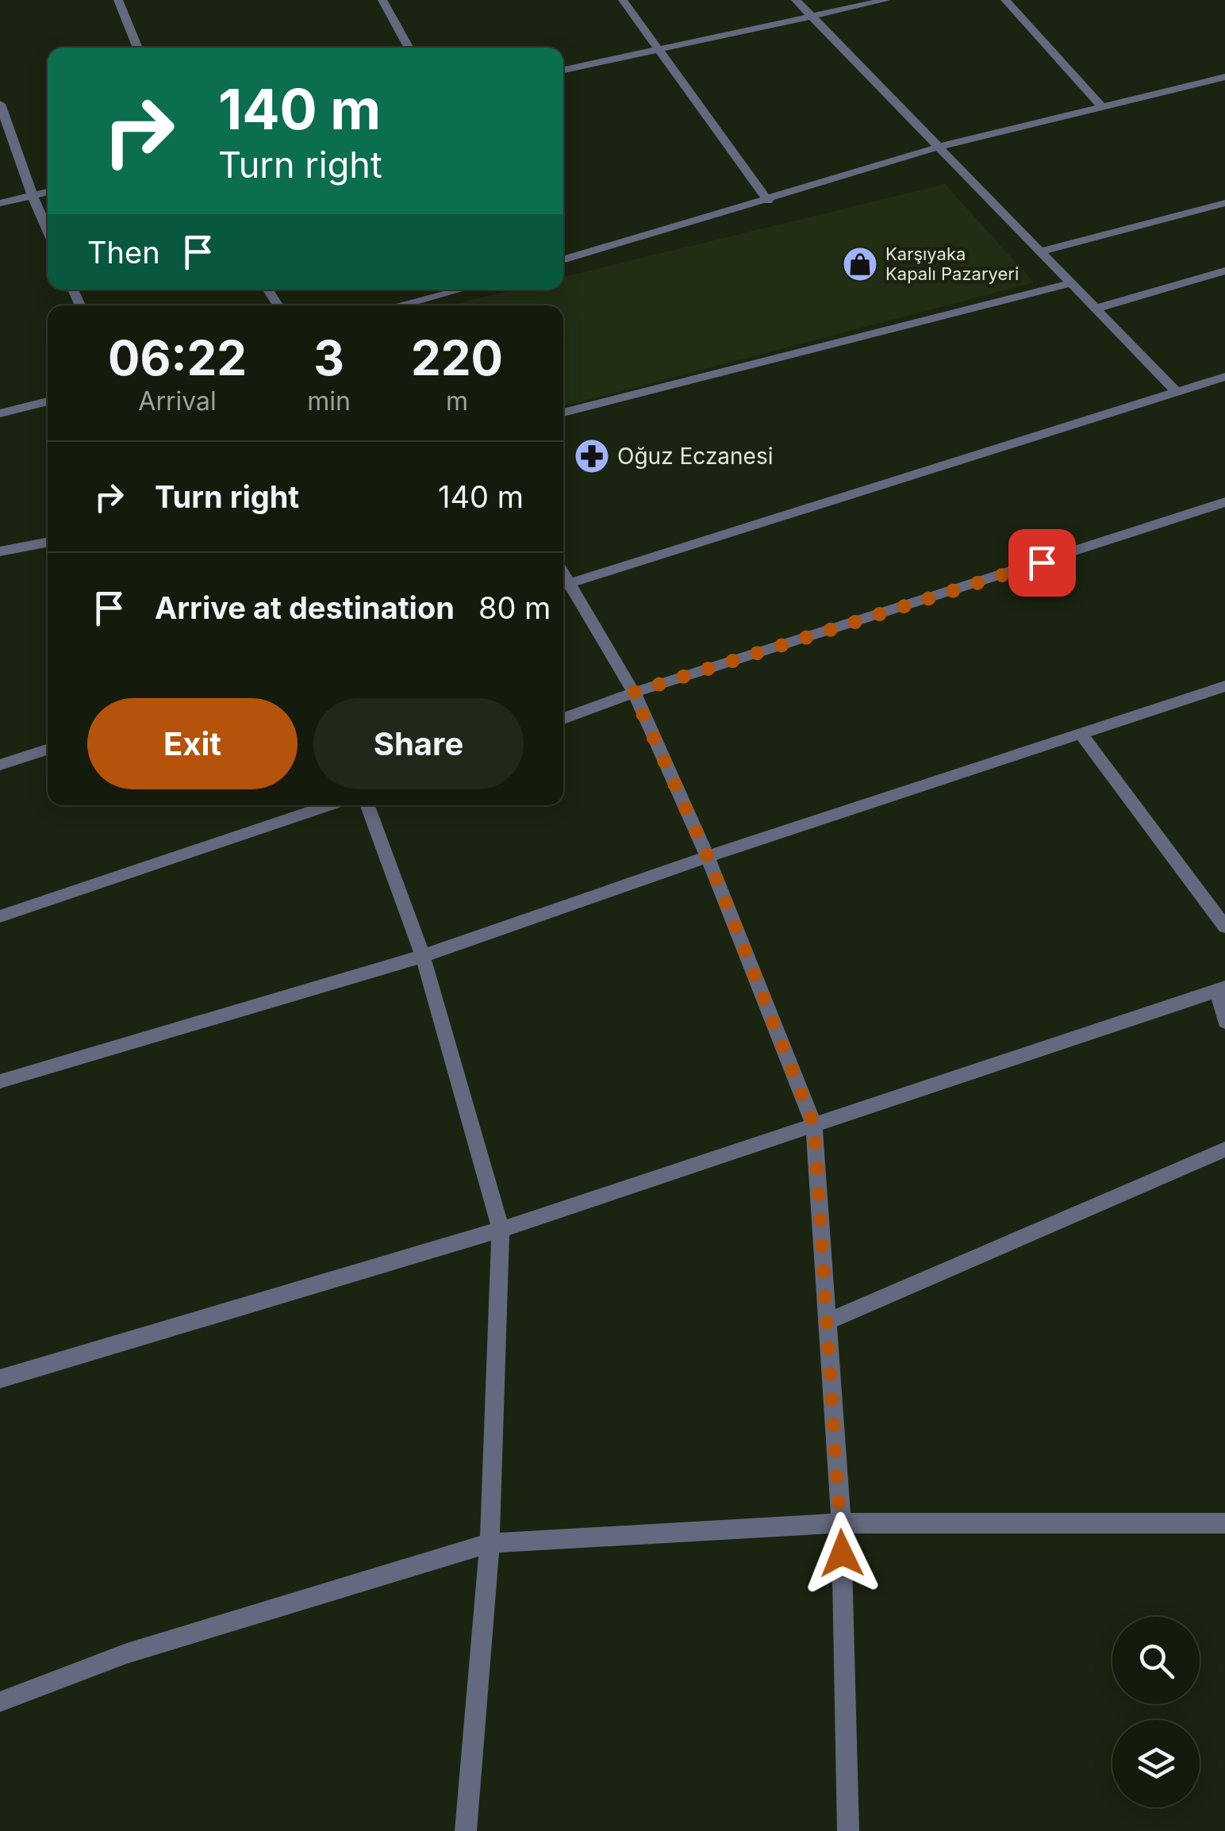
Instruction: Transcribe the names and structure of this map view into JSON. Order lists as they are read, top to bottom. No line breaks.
{"places":{"shop":["Karşıyaka Kapalı Pazaryeri"],"pharmacy":["Oğuz Eczanesi"]},"page":{"turn":["140 m","Turn right"],"then":"Then","eta":["06:22","Arrival","3","min","220","m"],"list":[{"name":"Turn right","value":"140 m"},{"name":"Arrive at destination","value":"80 m"}],"buttons":["Exit","Share"]}}
